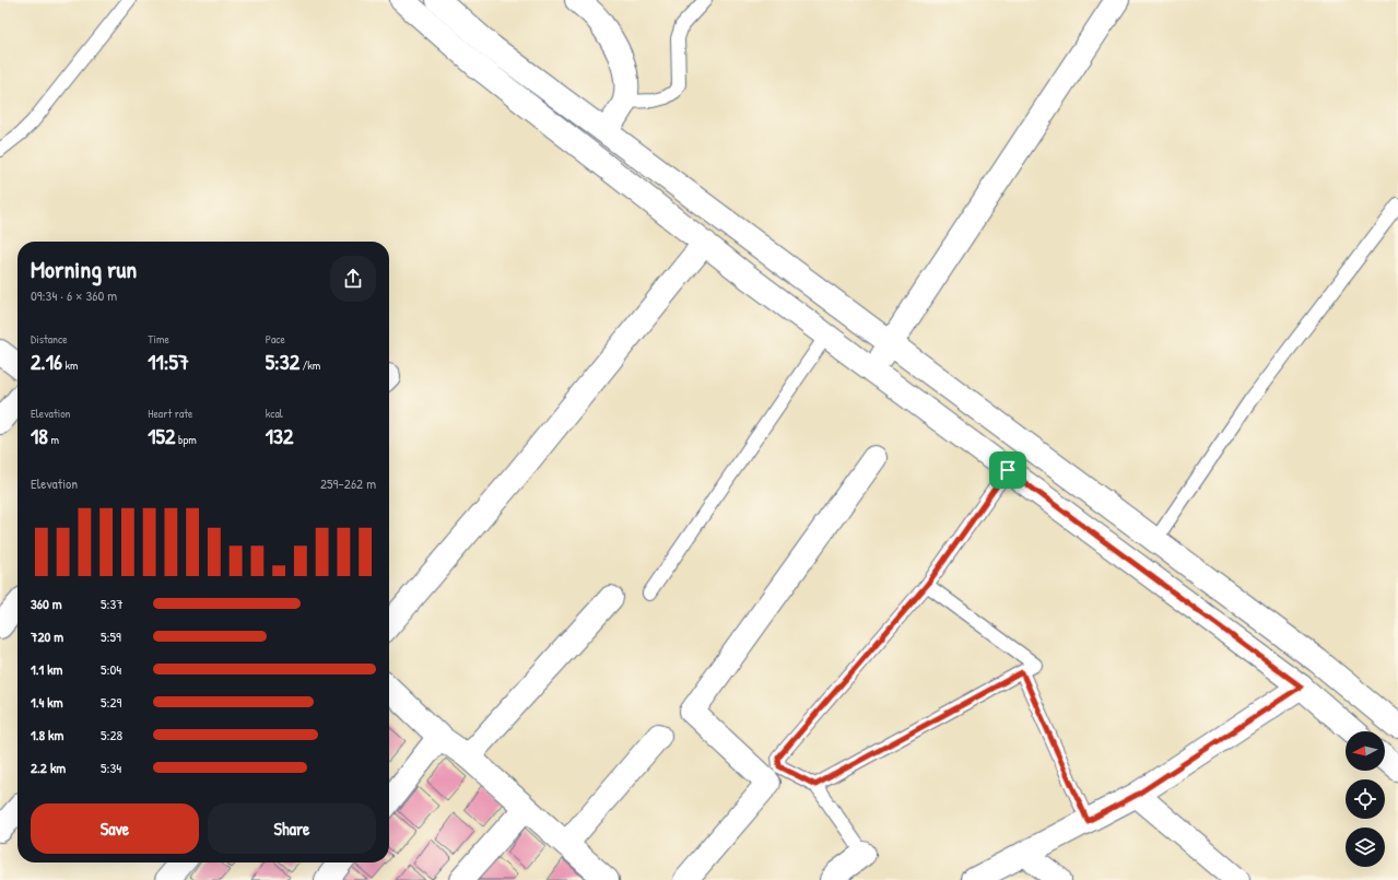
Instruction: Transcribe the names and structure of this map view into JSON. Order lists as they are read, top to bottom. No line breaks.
{"north":"left","page":{"heading":["Morning run","09:34 · 6 × 360 m"],"stats":[["Distance","2.16 km"],["Time","11:57"],["Pace","5:32 /km"],["Elevation","18 m"],["Heart rate","152 bpm"],["kcal","132"]],"chart":["Elevation","259–262 m"],"list":[{"name":"360 m","note":"5:37"},{"name":"720 m","note":"5:59"},{"name":"1.1 km","note":"5:04"},{"name":"1.4 km","note":"5:29"},{"name":"1.8 km","note":"5:28"},{"name":"2.2 km","note":"5:34"}],"buttons":["Save","Share"]}}
